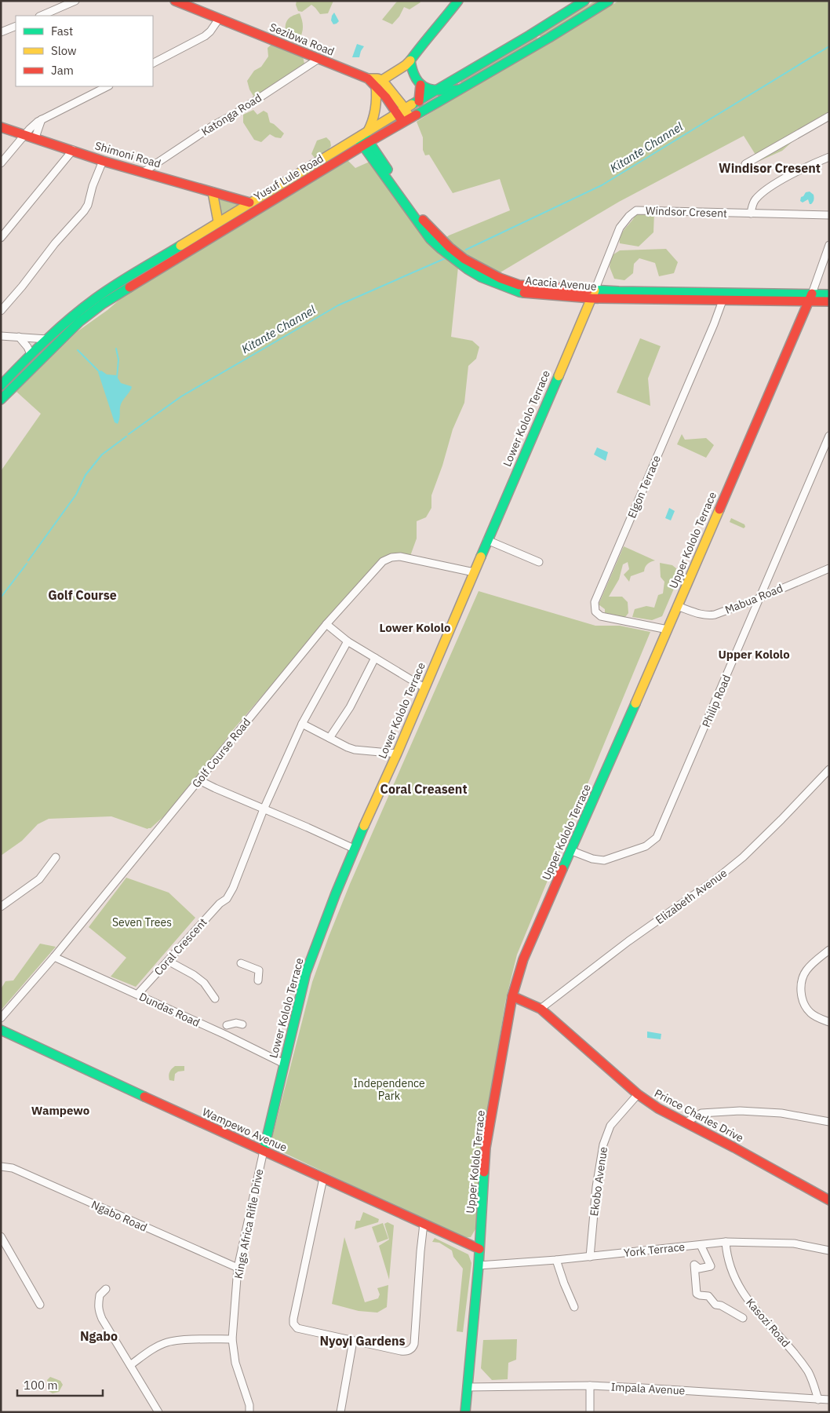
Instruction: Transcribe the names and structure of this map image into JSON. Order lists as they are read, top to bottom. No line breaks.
{"streets":{"main road":["Sezibwa Road","Shimoni Road","Yusuf Lule Road","Acacia Avenue","Lower Kololo Terrace","Upper Kololo Terrace","Prince Charles Drive","Wampewo Avenue"],"street":["Katonga Road","Windsor Cresent","Elgon Terrace","Mabua Road","Philip Road","Golf Course Road","Elizabeth Avenue","Coral Crescent","Dundas Road","Ekobo Avenue","Ngabo Road","Kings Africa Rifle Drive","York Terrace","Kasozi Road","Impala Avenue"]},"crossings":[["Sezibwa Road","Katonga Road"],["Sezibwa Road","Yusuf Lule Road"],["Katonga Road","Shimoni Road"],["Shimoni Road","Yusuf Lule Road"],["Yusuf Lule Road","Acacia Avenue"],["Windsor Cresent","Acacia Avenue"],["Windsor Cresent","Lower Kololo Terrace"],["Acacia Avenue","Lower Kololo Terrace"],["Acacia Avenue","Elgon Terrace"],["Acacia Avenue","Upper Kololo Terrace"],["Lower Kololo Terrace","Golf Course Road"],["Lower Kololo Terrace","Dundas Road"],["Lower Kololo Terrace","Wampewo Avenue"],["Lower Kololo Terrace","Kings Africa Rifle Drive"],["Elgon Terrace","Upper Kololo Terrace"],["Upper Kololo Terrace","Mabua Road"],["Upper Kololo Terrace","Philip Road"],["Upper Kololo Terrace","Prince Charles Drive"],["Upper Kololo Terrace","Wampewo Avenue"],["Upper Kololo Terrace","York Terrace"],["Upper Kololo Terrace","Impala Avenue"],["Mabua Road","Philip Road"],["Golf Course Road","Dundas Road"],["Elizabeth Avenue","Prince Charles Drive"],["Coral Crescent","Dundas Road"],["Prince Charles Drive","Ekobo Avenue"],["Wampewo Avenue","Kings Africa Rifle Drive"],["Ekobo Avenue","York Terrace"],["Ngabo Road","Kings Africa Rifle Drive"],["York Terrace","Kasozi Road"],["Kasozi Road","Impala Avenue"]],"districts":["Windisor Cresent","Golf Course","Lower Kololo","Upper Kololo","Coral Creasent","Wampewo","Ngabo","Nyoyi Gardens"],"water":["Kitante Channel"],"parks":["Seven Trees","Independence Park"],"legend":["Fast","Slow","Jam"],"scale_bar":"100 m"}
